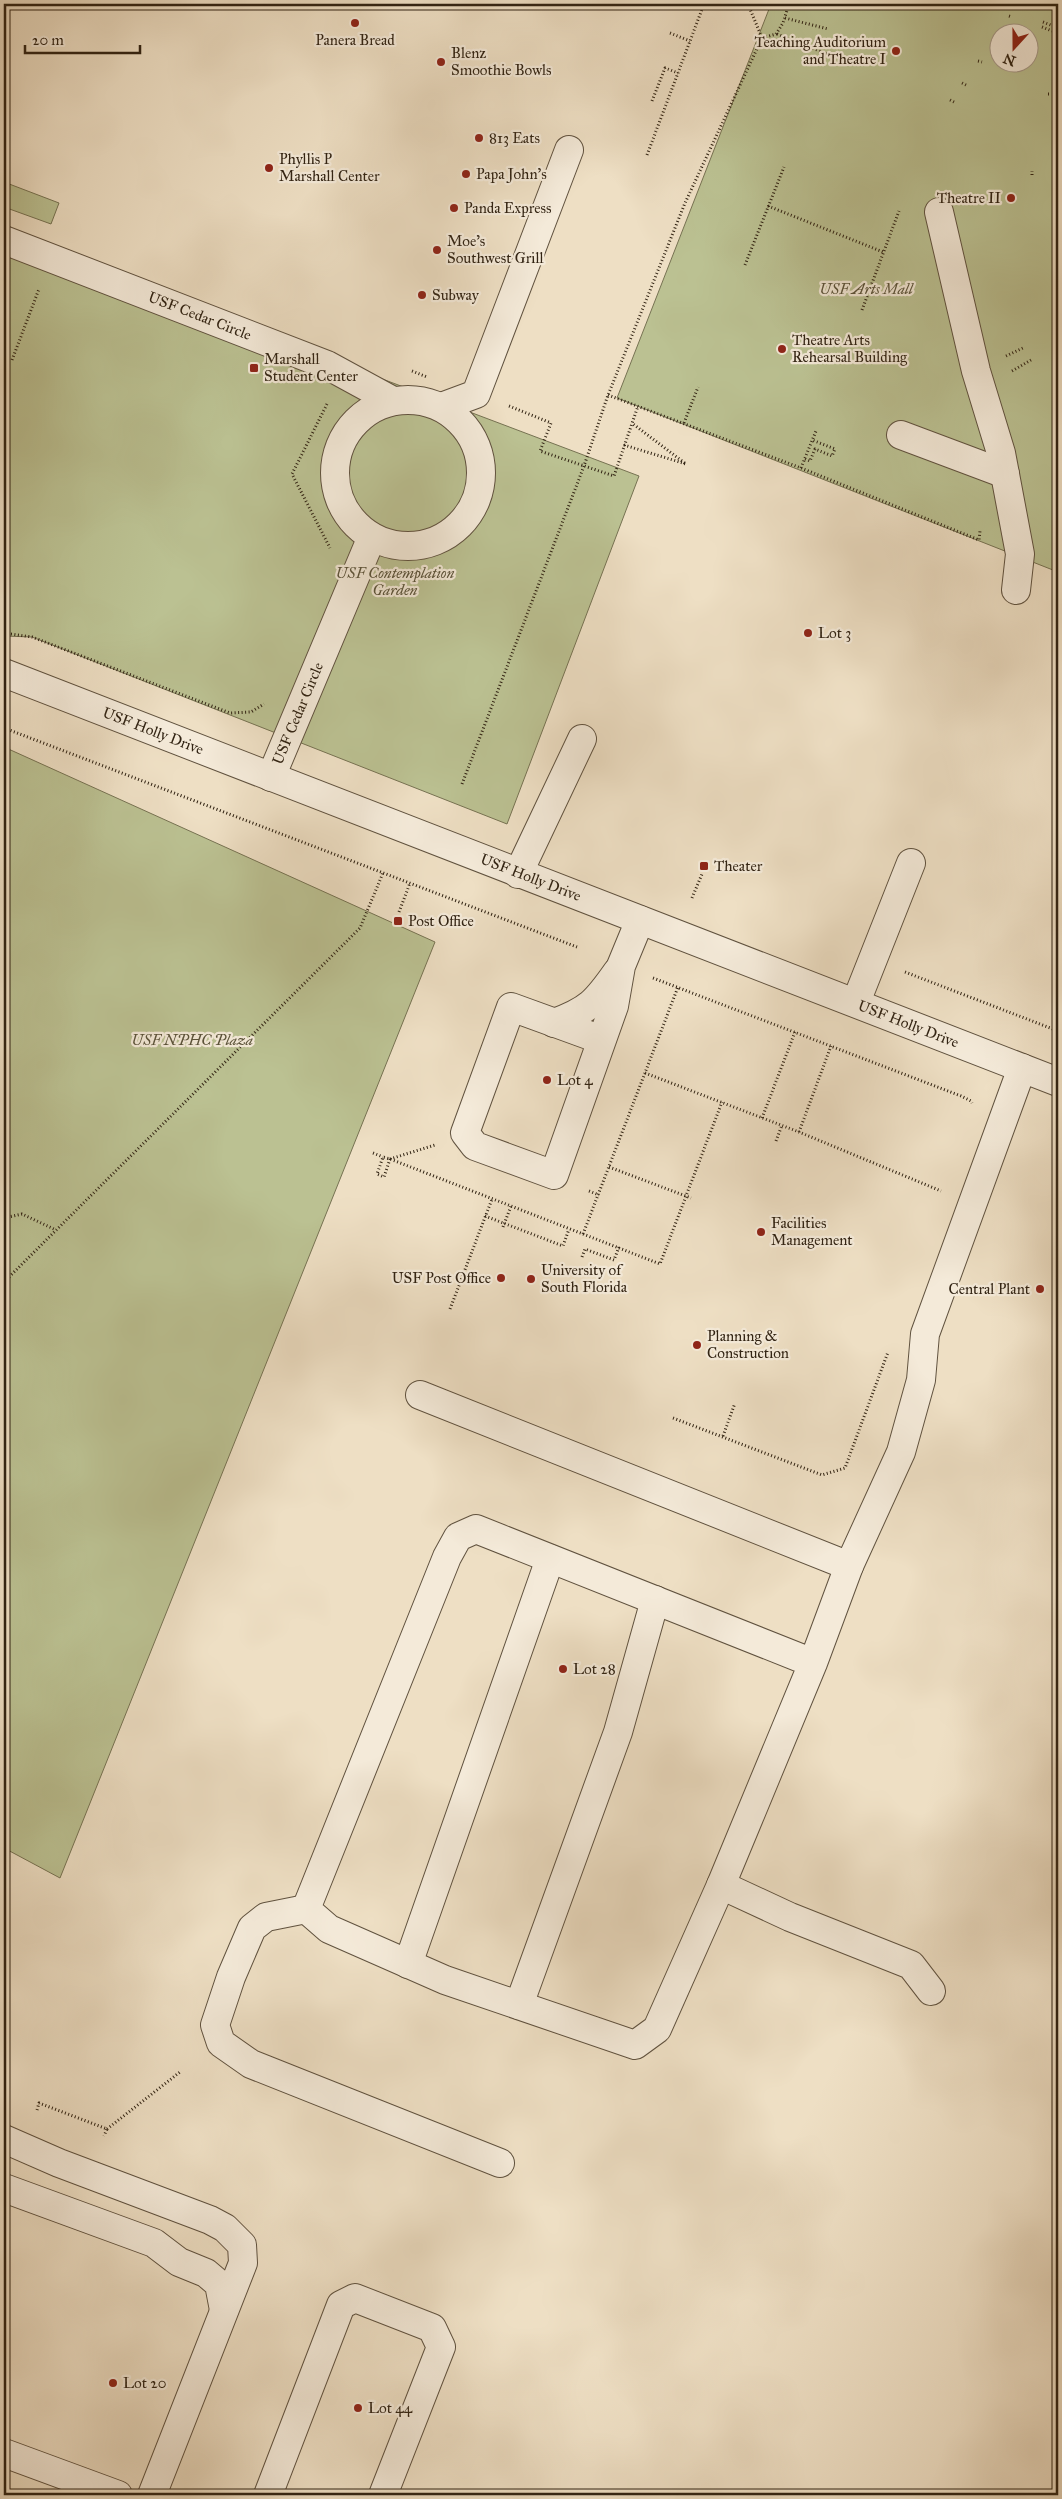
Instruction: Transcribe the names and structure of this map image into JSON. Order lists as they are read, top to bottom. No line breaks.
{"streets":{"street":["USF Cedar Circle","USF Holly Drive"]},"crossings":[["USF Cedar Circle","USF Holly Drive"]],"parks":["USF Arts Mall","USF Contemplation Garden","USF NPHC Plaza"],"places":{"other":["Panera Bread","Teaching Auditorium and Theatre I","Blenz Smoothie Bowls","813 Eats","Phyllis P Marshall Center","Papa John's","Theatre II","Panda Express","Moe's Southwest Grill","Subway","Theatre Arts Rehearsal Building","Lot 3","Lot 4","Facilities Management","USF Post Office","University of South Florida","Central Plant","Planning & Construction","Lot 28","Lot 20","Lot 44"],"transit":["Marshall Student Center","Theater","Post Office"]},"scale_bar":"20 m","north":"bottom"}
